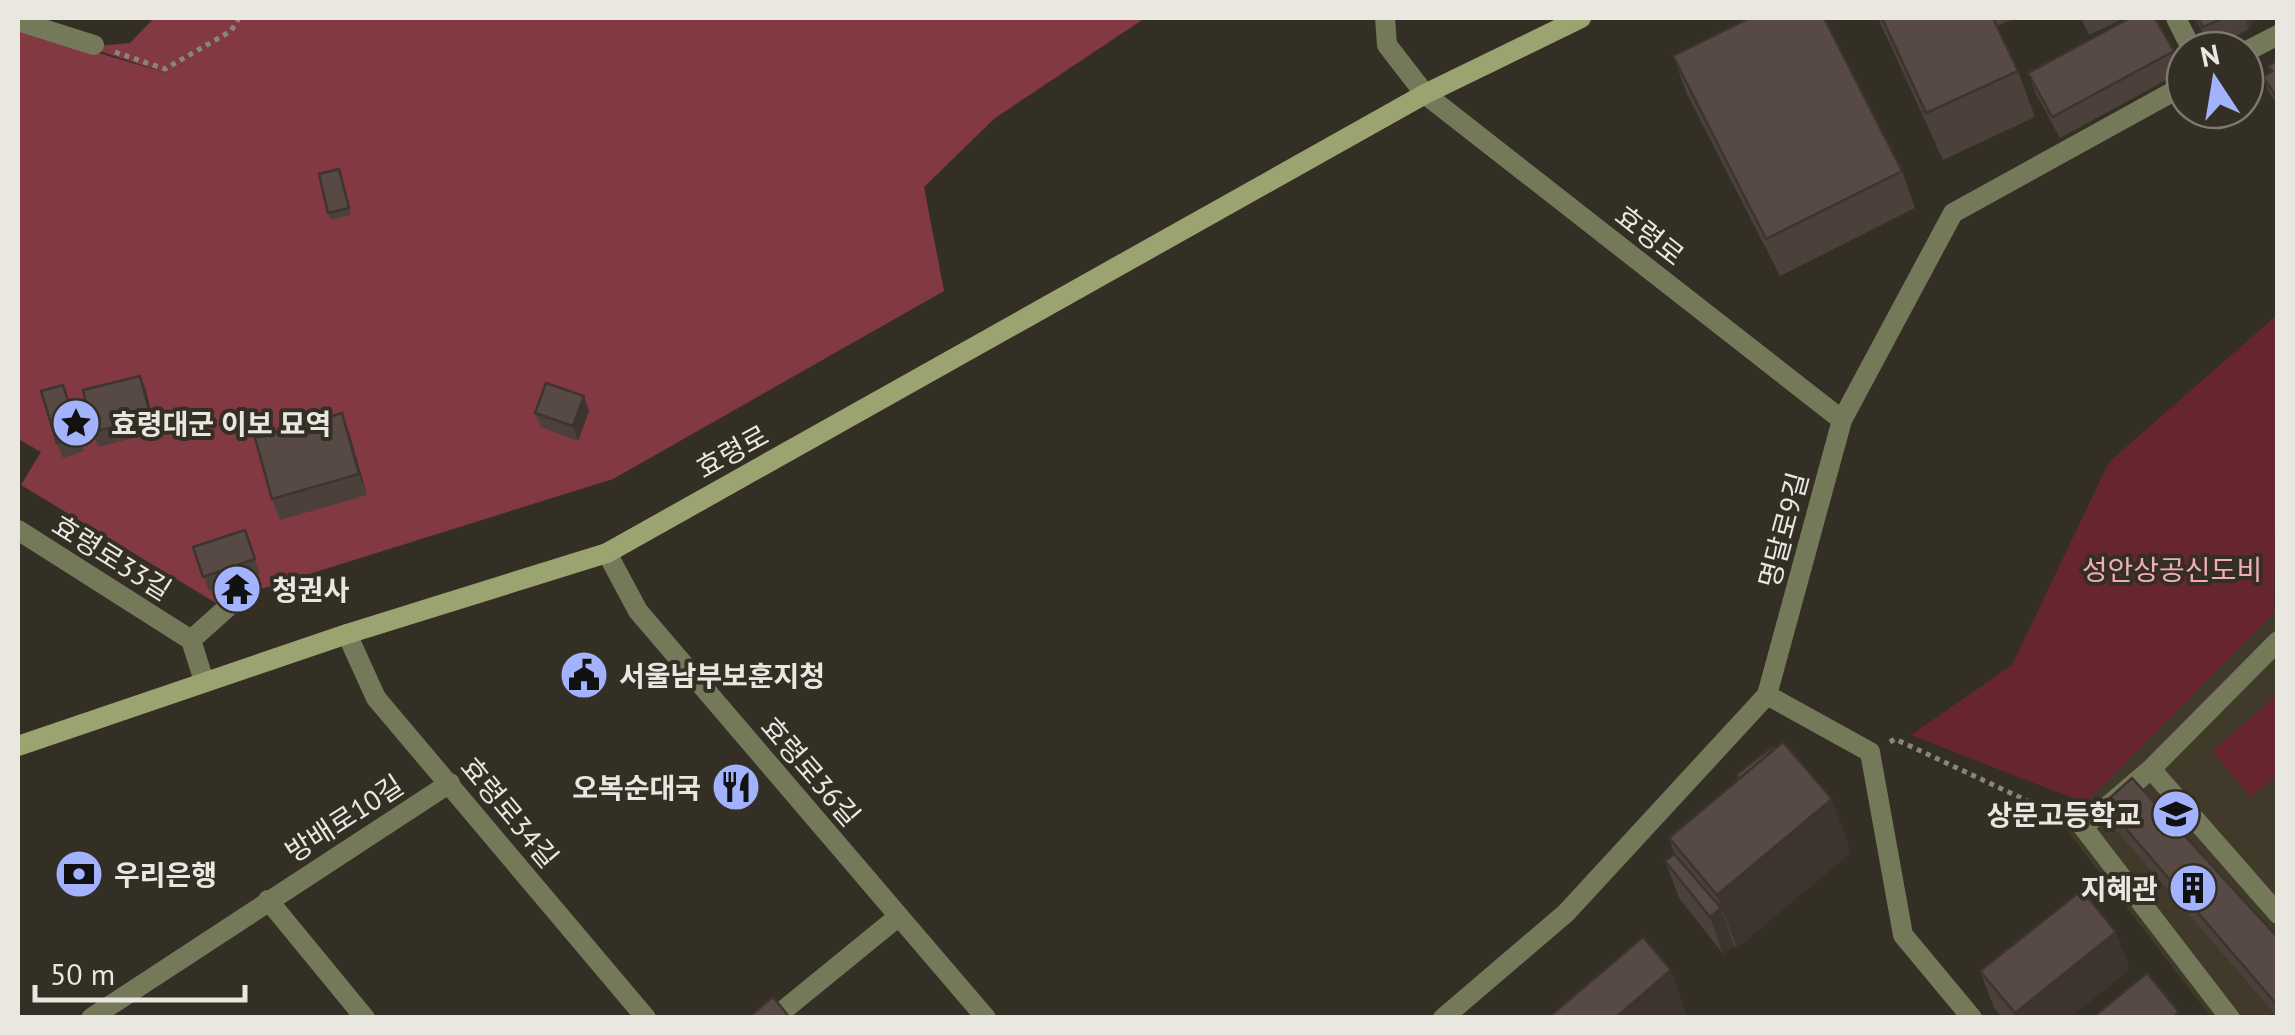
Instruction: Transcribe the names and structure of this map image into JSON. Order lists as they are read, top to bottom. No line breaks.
{"streets":{"main road":["효령로"],"street":["명달로9길","효령로33길","효령로36길","효령로34길","방배로10길"]},"crossings":[["효령로","명달로9길"],["효령로","효령로36길"],["효령로","효령로34길"],["효령로34길","방배로10길"]],"parks":["성안상공신도비"],"places":{"place":["효령대군 이보 묘역"],"temple":["청권사"],"public building":["서울남부보훈지청"],"restaurant":["오복순대국"],"school or university":["상문고등학교"],"bank":["우리은행"],"building":["지혜관"]},"scale_bar":"50 m","north":"top"}
